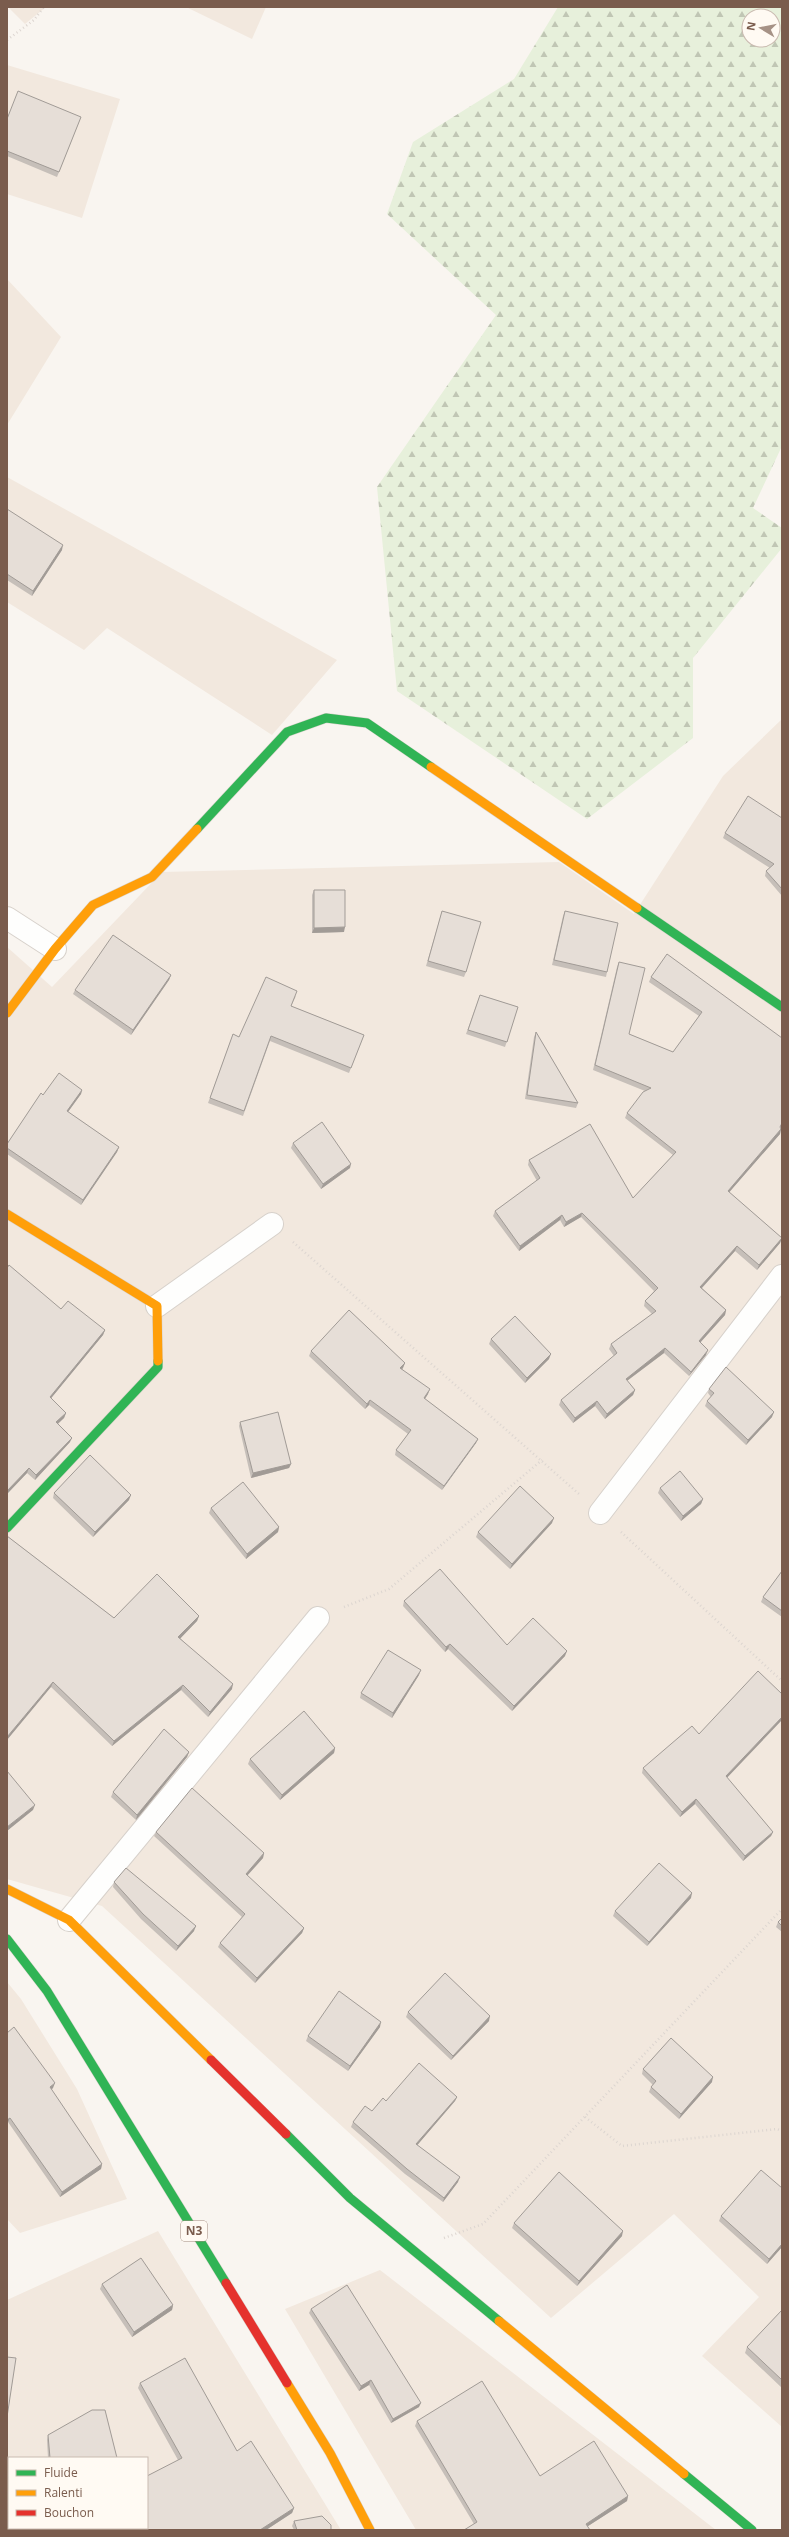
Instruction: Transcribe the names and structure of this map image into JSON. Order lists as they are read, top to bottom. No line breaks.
{"streets":{"main road":["N3"]},"legend":["Fluide","Ralenti","Bouchon"],"north":"left"}
